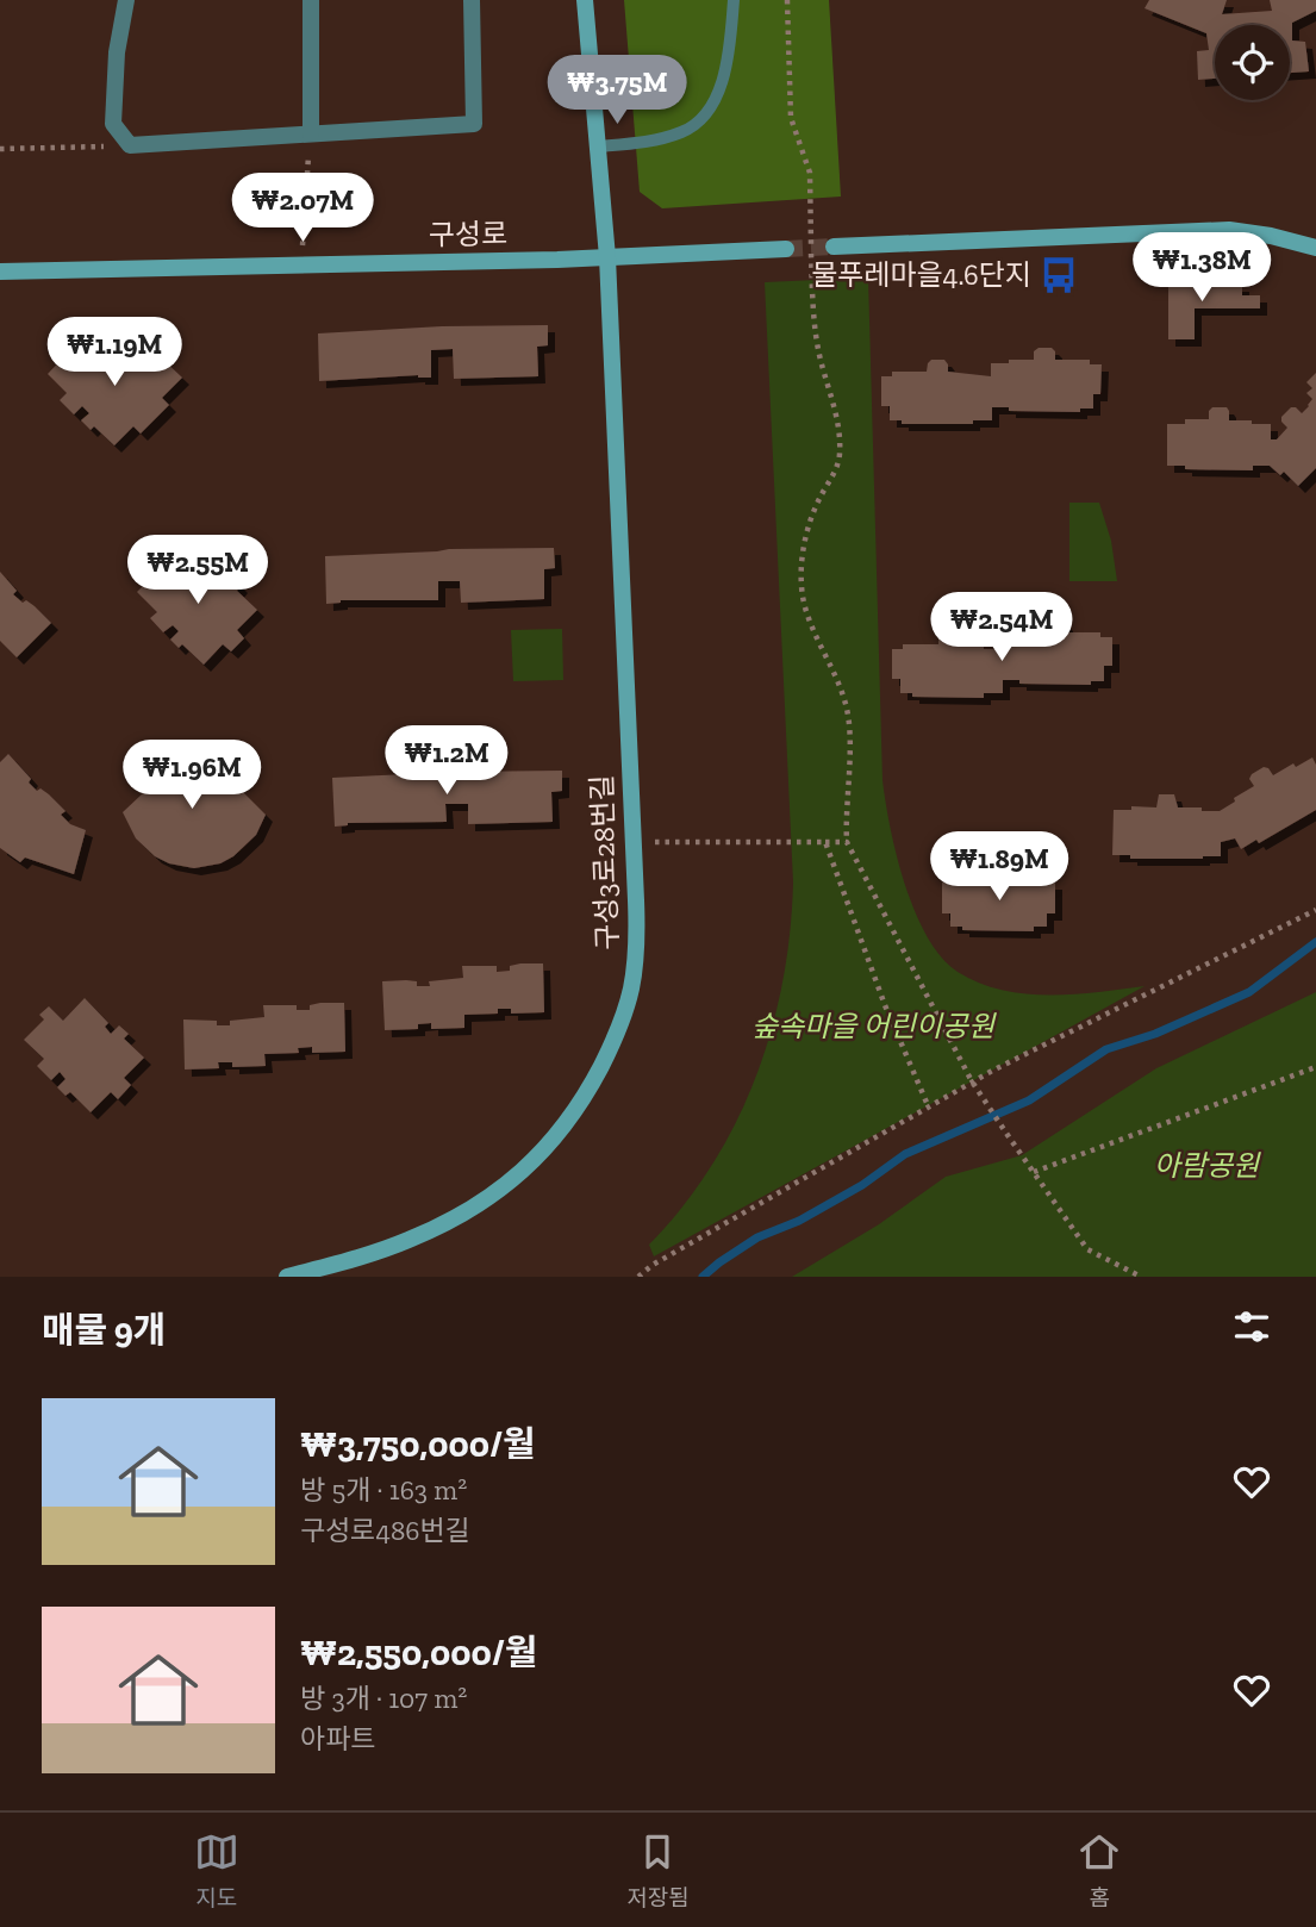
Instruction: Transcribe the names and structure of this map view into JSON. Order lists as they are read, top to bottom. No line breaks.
{"streets":{"street":["구성로","구성3로28번길"]},"crossings":[["구성로","구성3로28번길"]],"parks":["숲속마을 어린이공원","아람공원"],"places":{"bus stop":["물푸레마을4.6단지"]},"page":{"price":["₩3.75M","₩2.07M","₩1.38M","₩1.19M","₩2.55M","₩2.54M","₩1.2M","₩1.96M","₩1.89M"],"heading":"매물 9개","list":[{"name":"₩3,750,000/월","note":"방 5개 · 163 m² · 구성로486번길"},{"name":"₩2,550,000/월","note":"방 3개 · 107 m² · 아파트"}],"tabs":["지도","저장됨","홈"]}}
